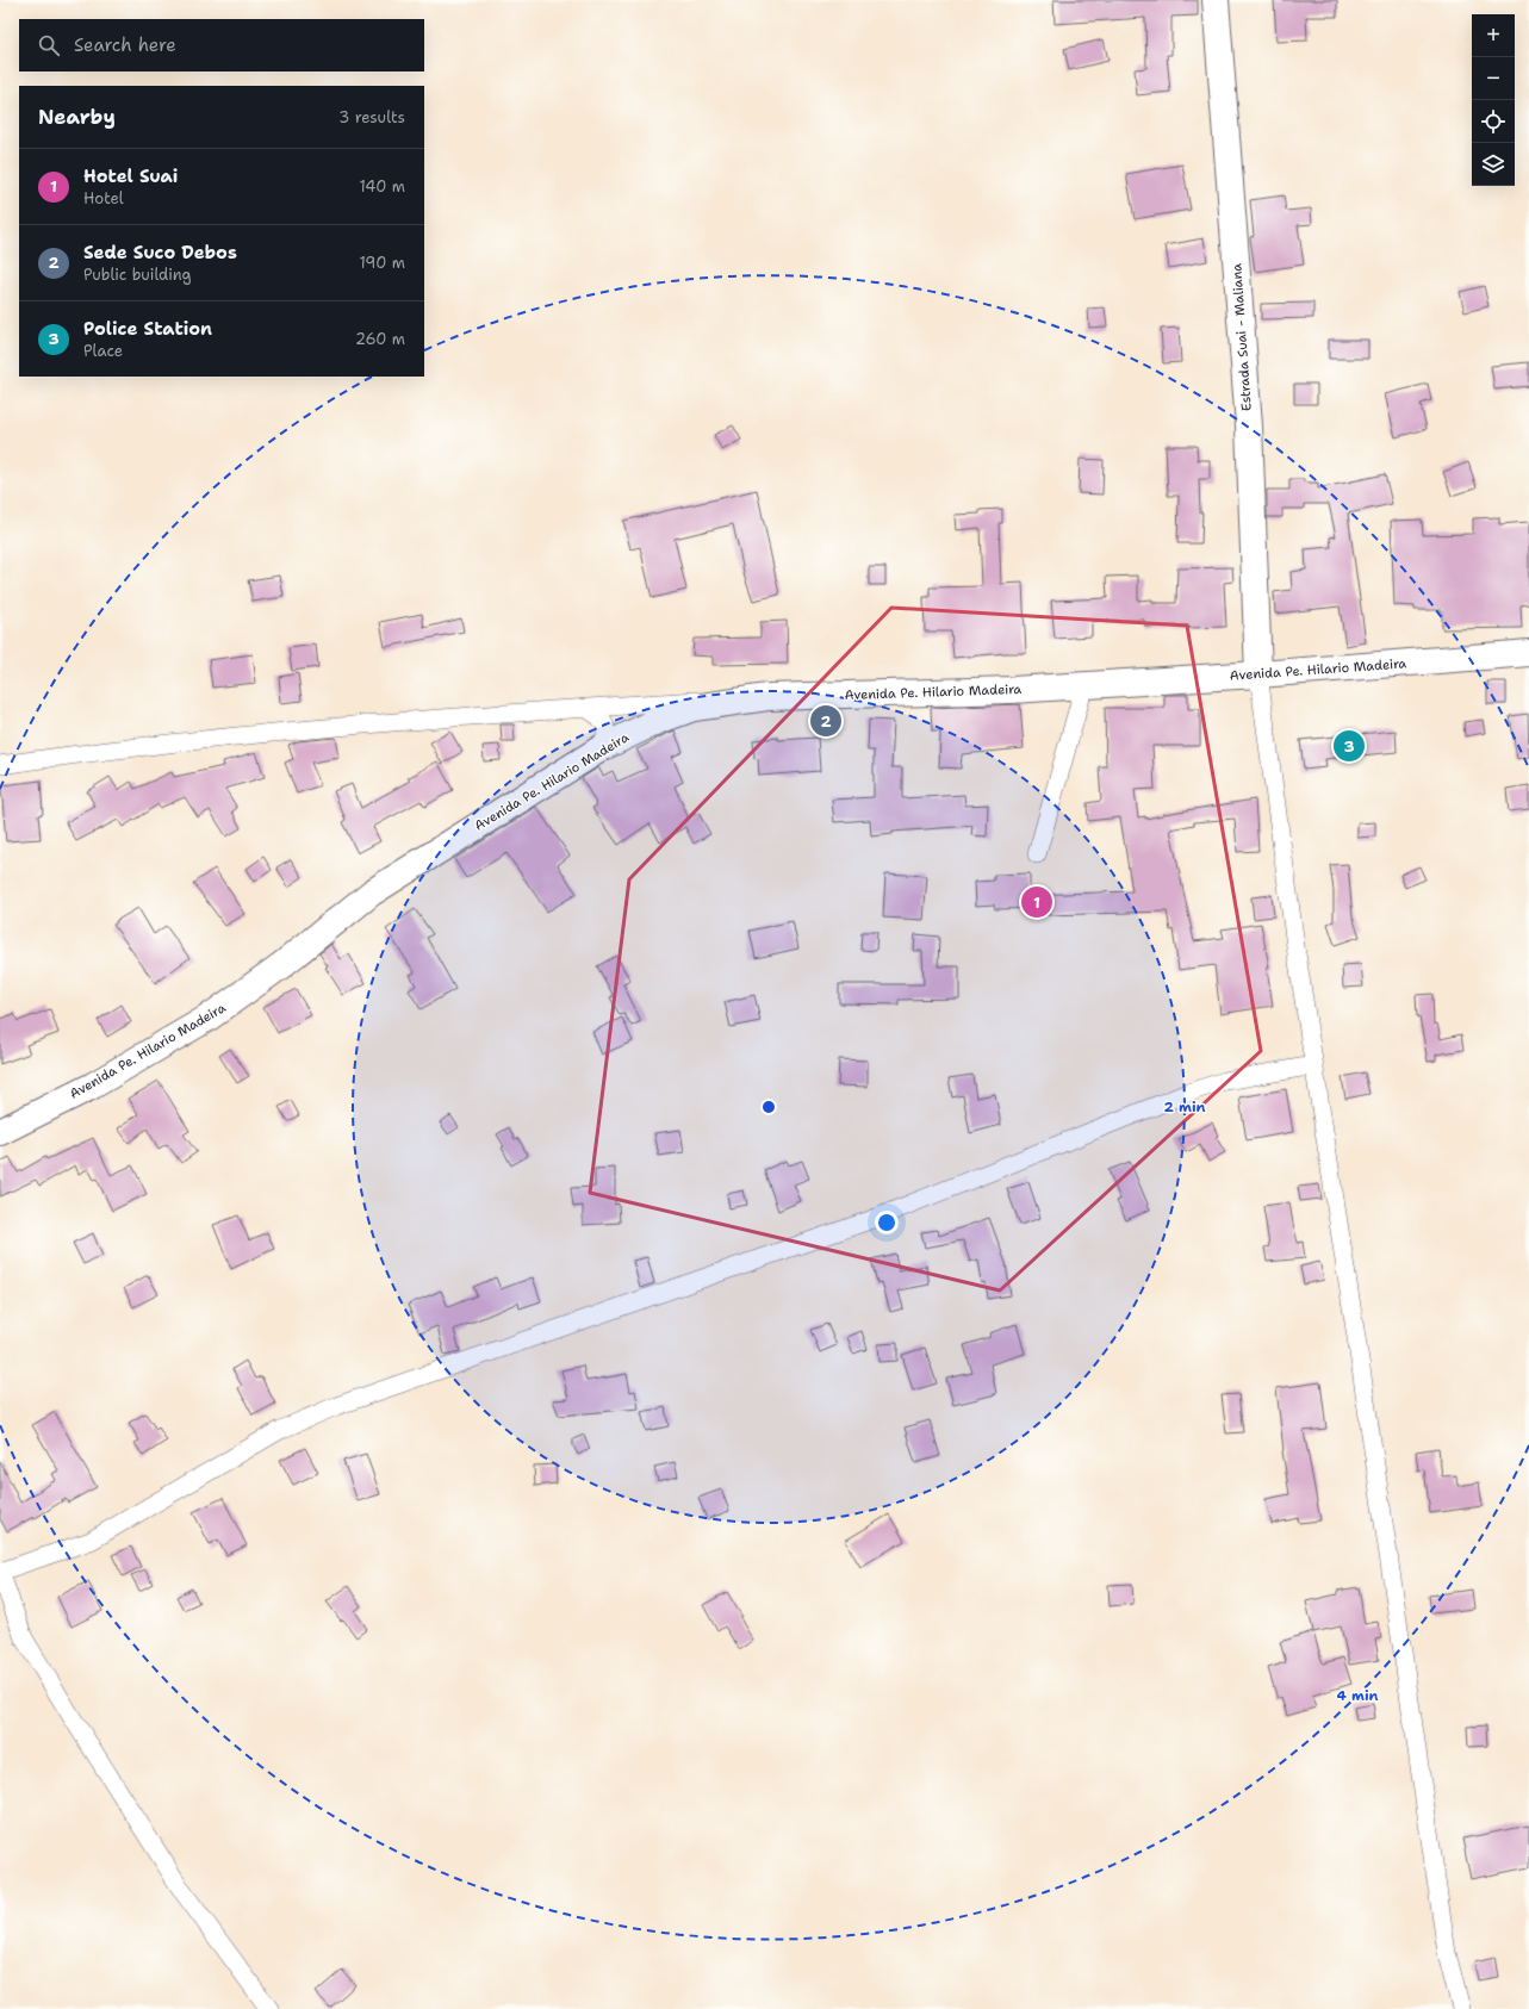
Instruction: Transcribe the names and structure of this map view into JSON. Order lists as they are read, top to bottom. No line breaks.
{"streets":{"main road":["Estrada Suai - Maliana","Avenida Pe. Hilario Madeira"]},"crossings":[["Estrada Suai - Maliana","Avenida Pe. Hilario Madeira"]],"page":{"map_buttons":["+","−"],"search":"Search here","heading":["Nearby","3 results"],"list":[{"mark":"1","name":"Hotel Suai","note":"Hotel","value":"140 m"},{"mark":"2","name":"Sede Suco Debos","note":"Public building","value":"190 m"},{"mark":"3","name":"Police Station","note":"Place","value":"260 m"}],"pins":["2","3","1"]},"rings":["2 min","4 min"]}
